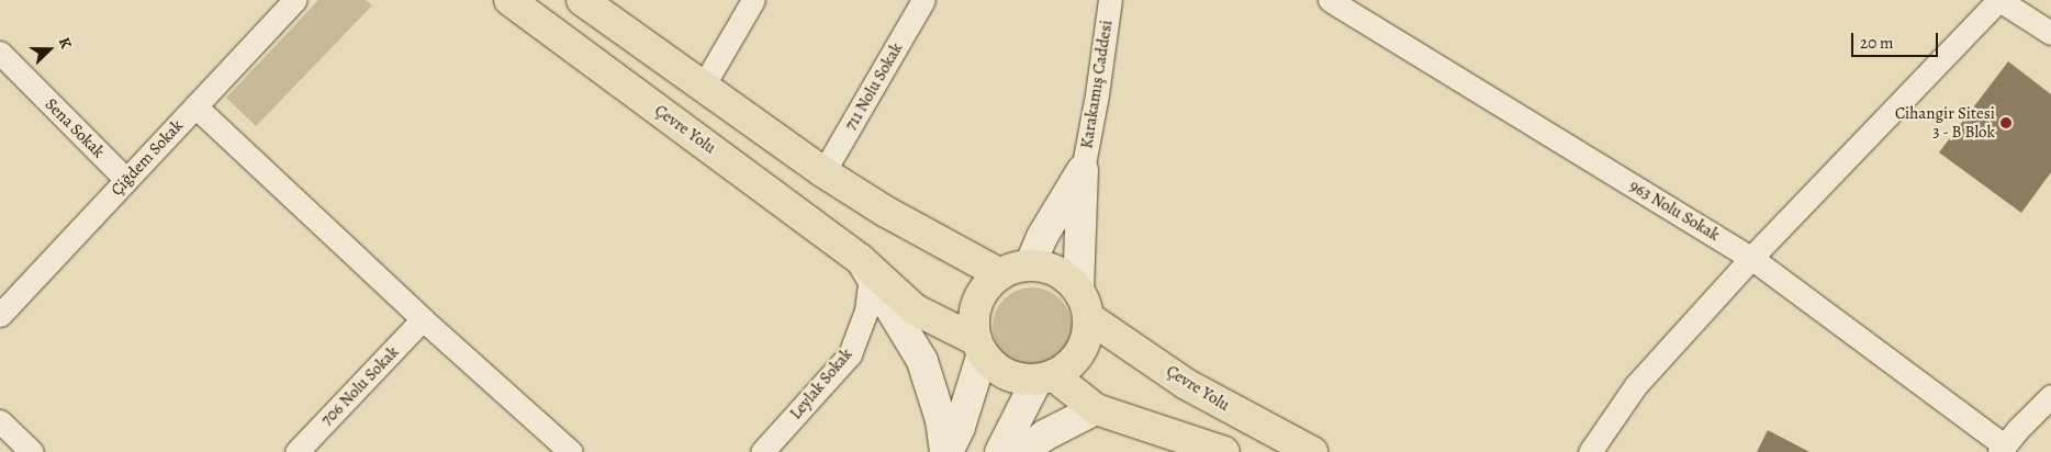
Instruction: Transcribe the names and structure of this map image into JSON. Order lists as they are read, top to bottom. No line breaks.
{"streets":{"main road":["Çevre Yolu"],"street":["Karakamış Caddesi","711 Nolu Sokak","Sena Sokak","Çiğdem Sokak","963 Nolu Sokak","Leylak Sokak","706 Nolu Sokak"]},"crossings":[["Sena Sokak","Çiğdem Sokak"],["Çevre Yolu","Leylak Sokak"]],"places":["Cihangir Sitesi 3 - B Blok"],"scale_bar":"20 m","north":"right"}
